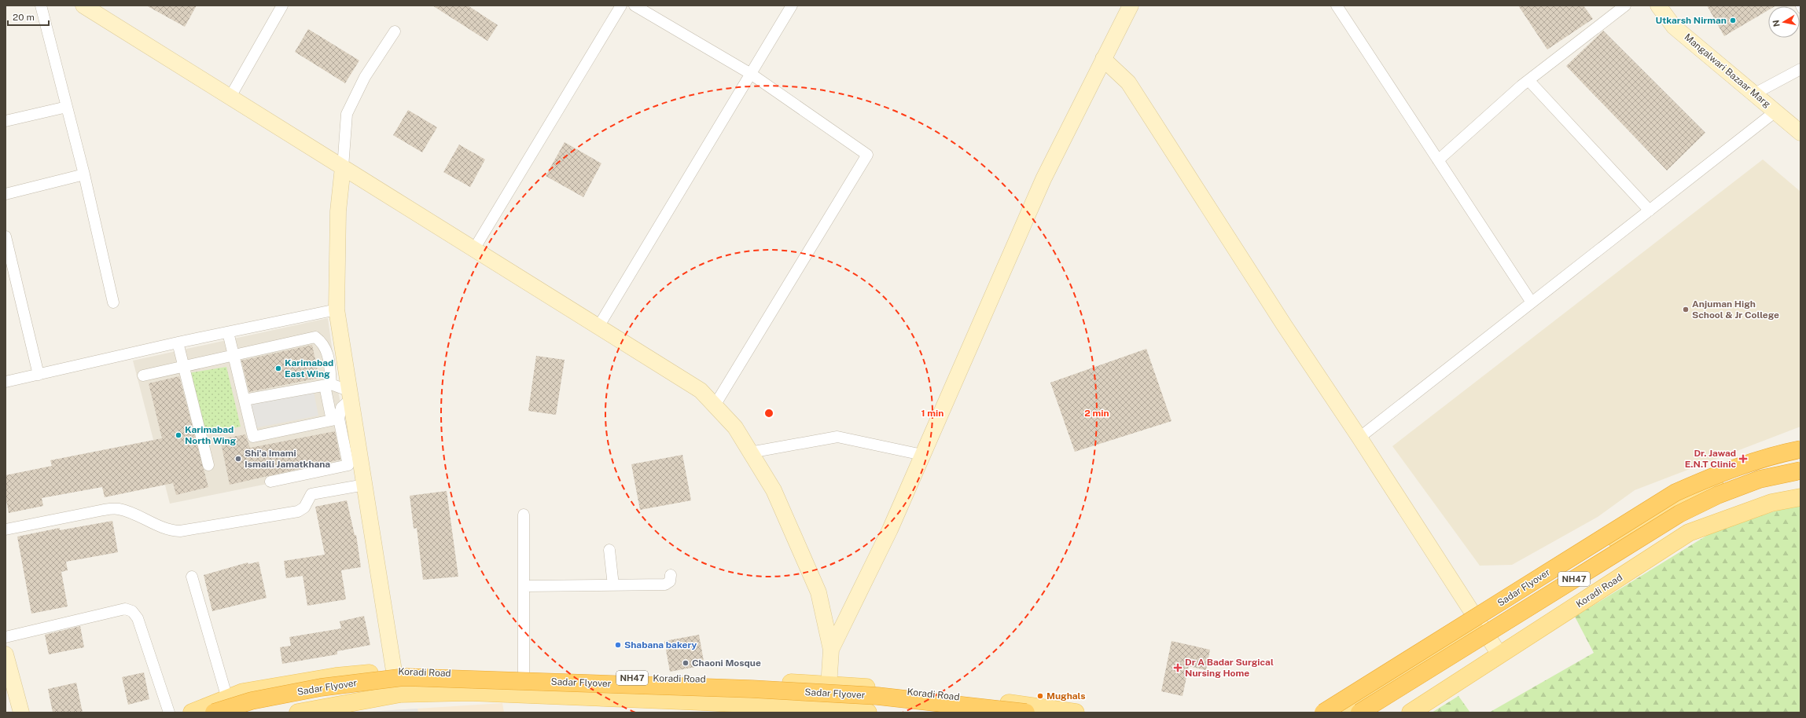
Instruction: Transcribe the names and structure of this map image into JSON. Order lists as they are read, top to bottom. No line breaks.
{"streets":{"highway":["NH47","Sadar Flyover"],"main road":["Koradi Road"],"street":["Mangalwari Bazaar Marg"]},"places":{"other":["Utkarsh Nirman","Anjuman High School & Jr College","Karimabad East Wing","Karimabad North Wing","Shi'a Imami Ismaili Jamatkhana","Shabana bakery","Chaoni Mosque","Mughals"],"health":["Dr. Jawad E.N.T Clinic","Dr A Badar Surgical Nursing Home"]},"scale_bar":"20 m","north":"left","rings":["1 min","2 min"]}
